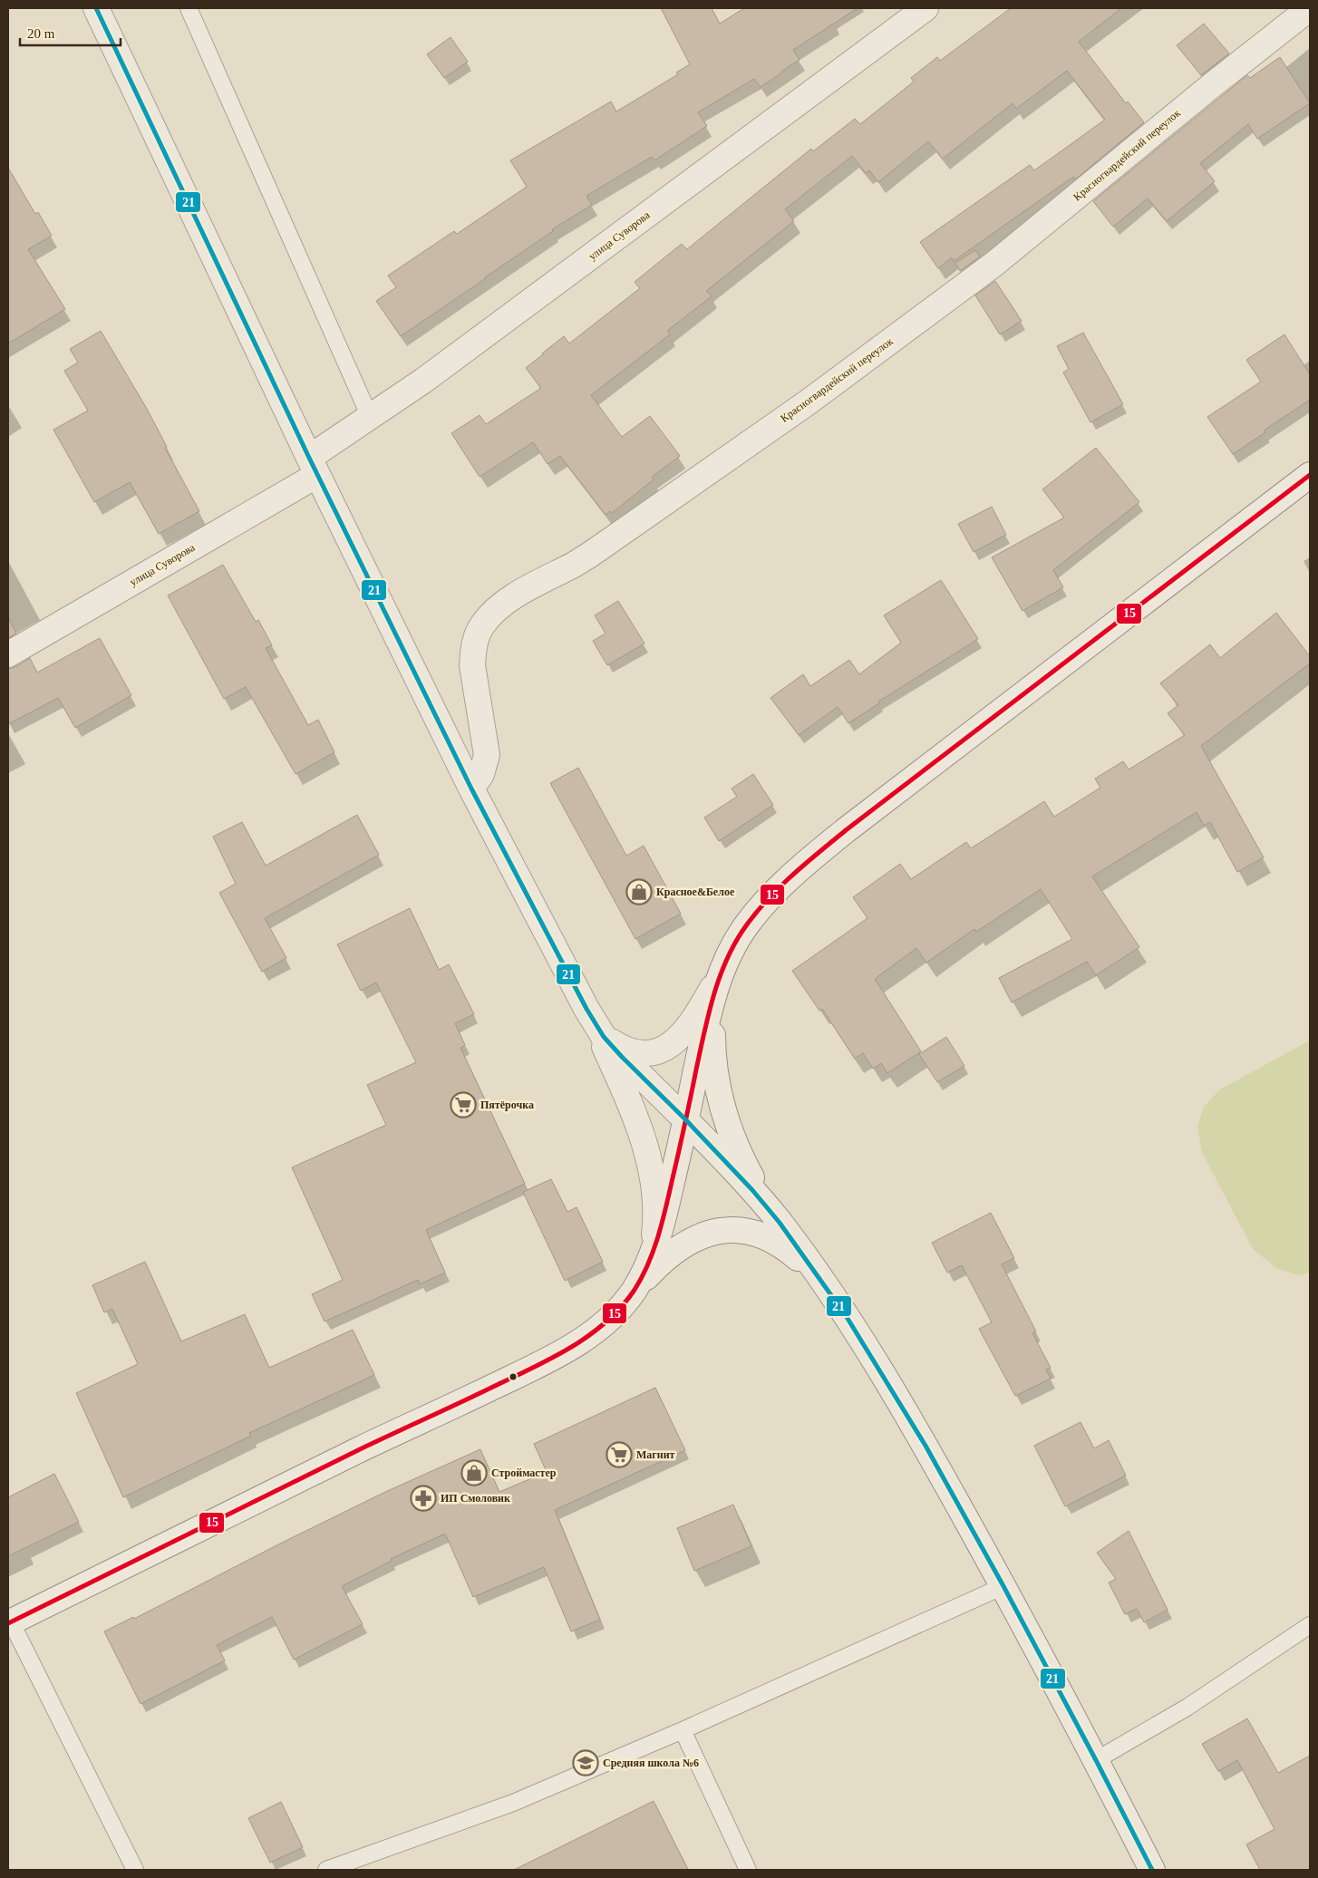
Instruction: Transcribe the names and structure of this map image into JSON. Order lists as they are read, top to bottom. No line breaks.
{"streets":{"street":["Красногвардейский переулок","улица Суворова"]},"places":{"shop":["Красное&Белое","Строймастер"],"supermarket":["Пятёрочка","Магнит"],"pharmacy":["ИП Смоловик"],"school or university":["Средняя школа №6"]},"lines":["transit line 21","transit line 15"],"scale_bar":"20 m"}
